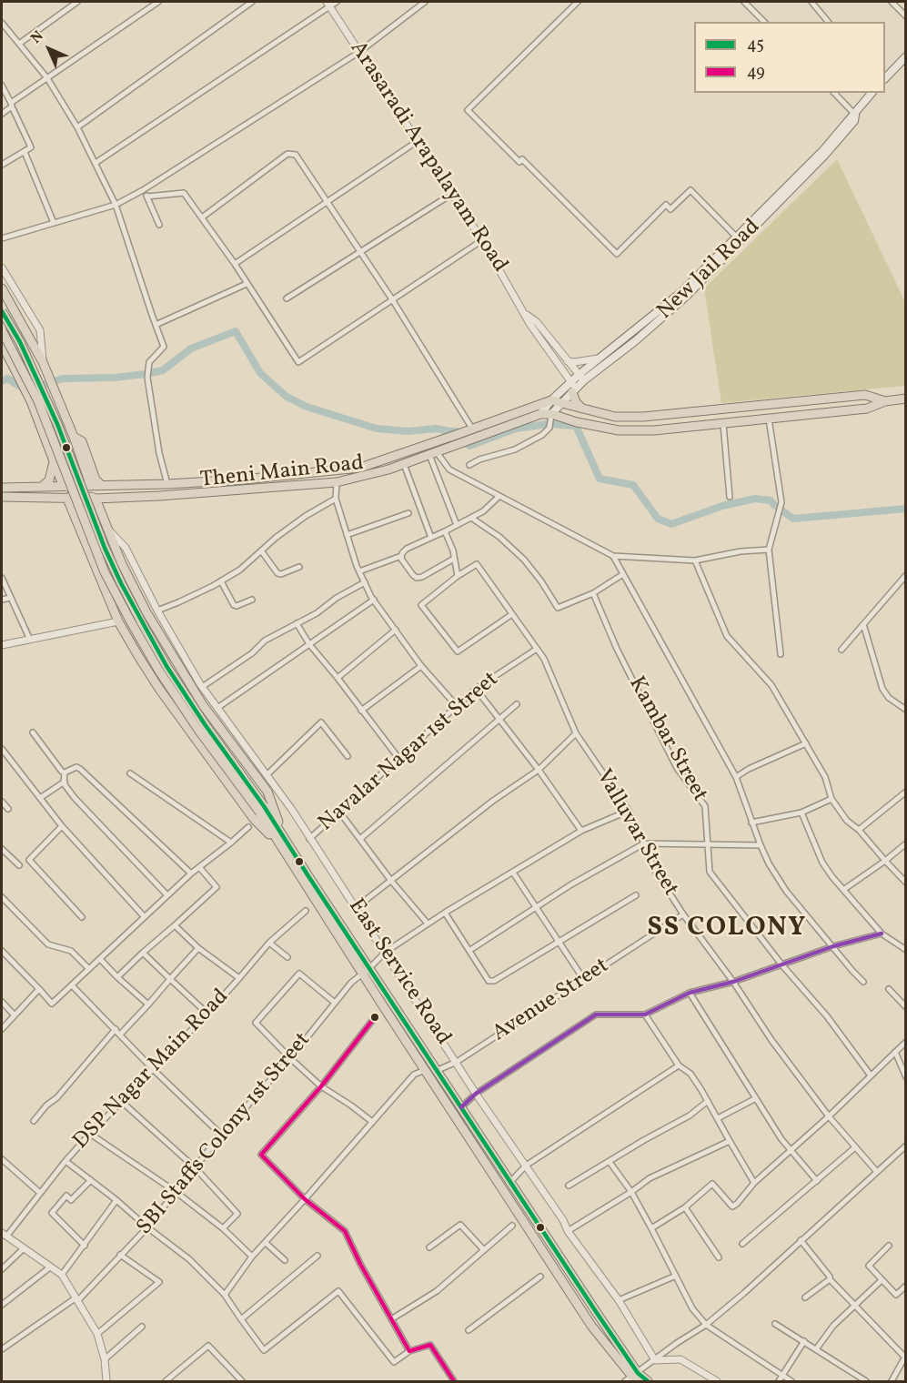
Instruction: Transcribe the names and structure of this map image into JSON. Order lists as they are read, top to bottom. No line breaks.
{"streets":{"main road":["New Jail Road","Theni Main Road"],"street":["Arasaradi Arapalayam Road","Kambar Street","Navalar Nagar 1st Street","Valluvar Street","East Service Road","Avenue Street","DSP Nagar Main Road","SBI Staffs Colony 1st Street"]},"crossings":[["Arasaradi Arapalayam Road","New Jail Road"],["New Jail Road","Theni Main Road"],["Navalar Nagar 1st Street","Valluvar Street"],["Navalar Nagar 1st Street","East Service Road"],["Valluvar Street","Avenue Street"],["Valluvar Street","SBI Staffs Colony 1st Street"],["East Service Road","Avenue Street"],["East Service Road","SBI Staffs Colony 1st Street"]],"districts":["SS COLONY"],"lines":["transit line 45","transit line 49"],"legend":["45","49"],"north":"top left"}
